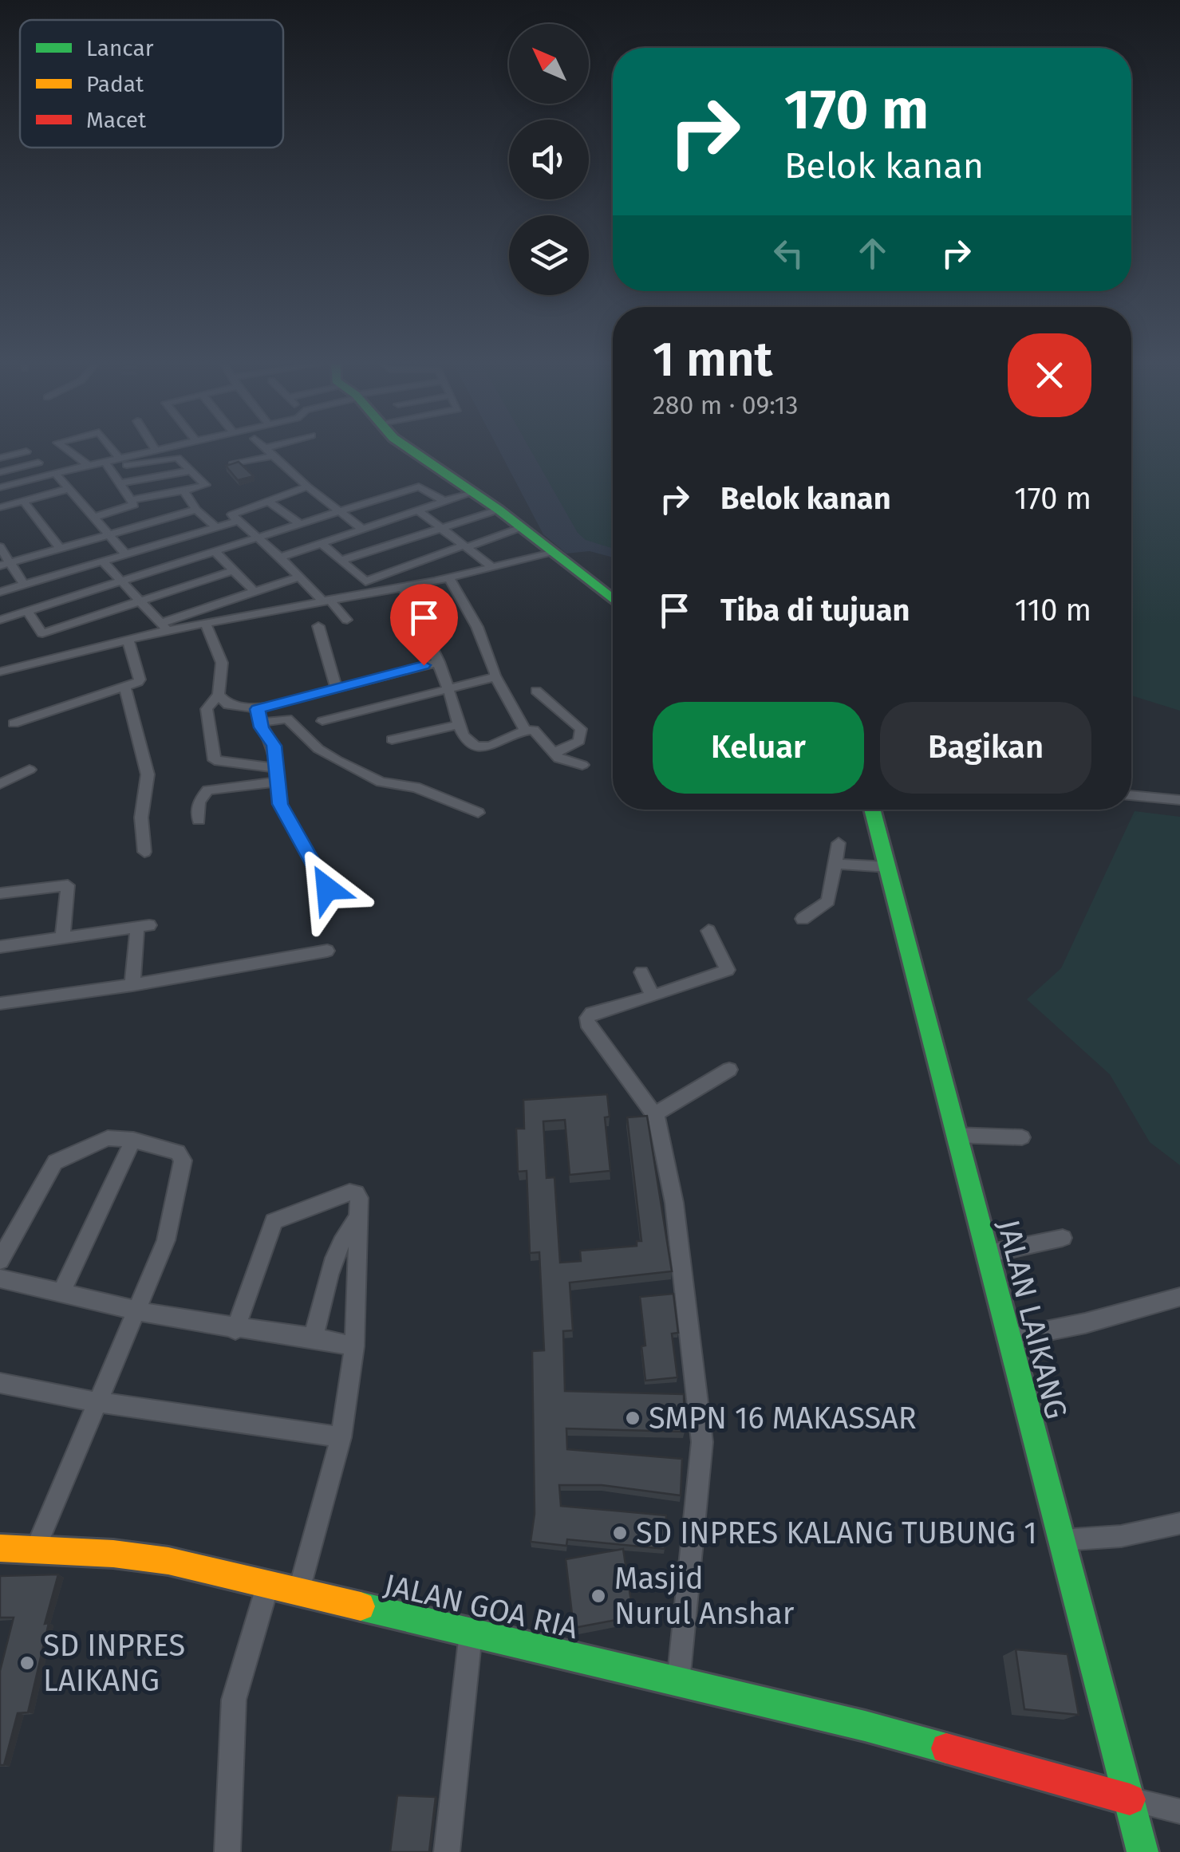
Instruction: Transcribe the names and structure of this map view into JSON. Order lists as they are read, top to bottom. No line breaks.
{"streets":{"main road":["JALAN LAIKANG","JALAN GOA RIA"]},"crossings":[["JALAN LAIKANG","JALAN GOA RIA"]],"places":["SMPN 16 MAKASSAR","SD INPRES KALANG TUBUNG 1","Masjid Nurul Anshar","SD INPRES LAIKANG"],"legend":["Lancar","Padat","Macet"],"north":"top left","page":{"turn":["170 m","Belok kanan"],"heading":["1 mnt","280 m · 09:13"],"list":[{"name":"Belok kanan","value":"170 m"},{"name":"Tiba di tujuan","value":"110 m"}],"buttons":["Keluar","Bagikan"]}}
